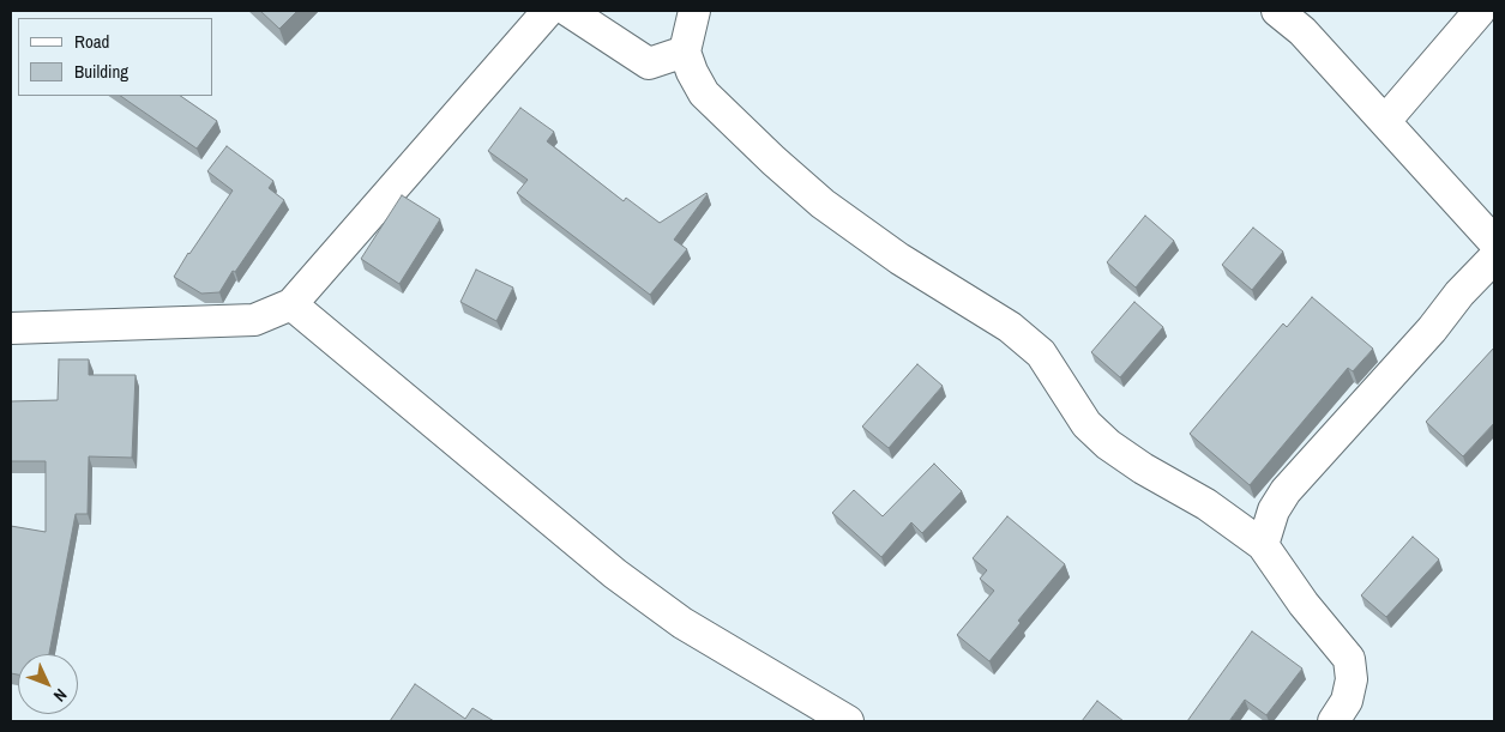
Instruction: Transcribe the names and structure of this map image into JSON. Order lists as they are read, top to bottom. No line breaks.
{"legend":["Road","Building"],"north":"bottom right"}
